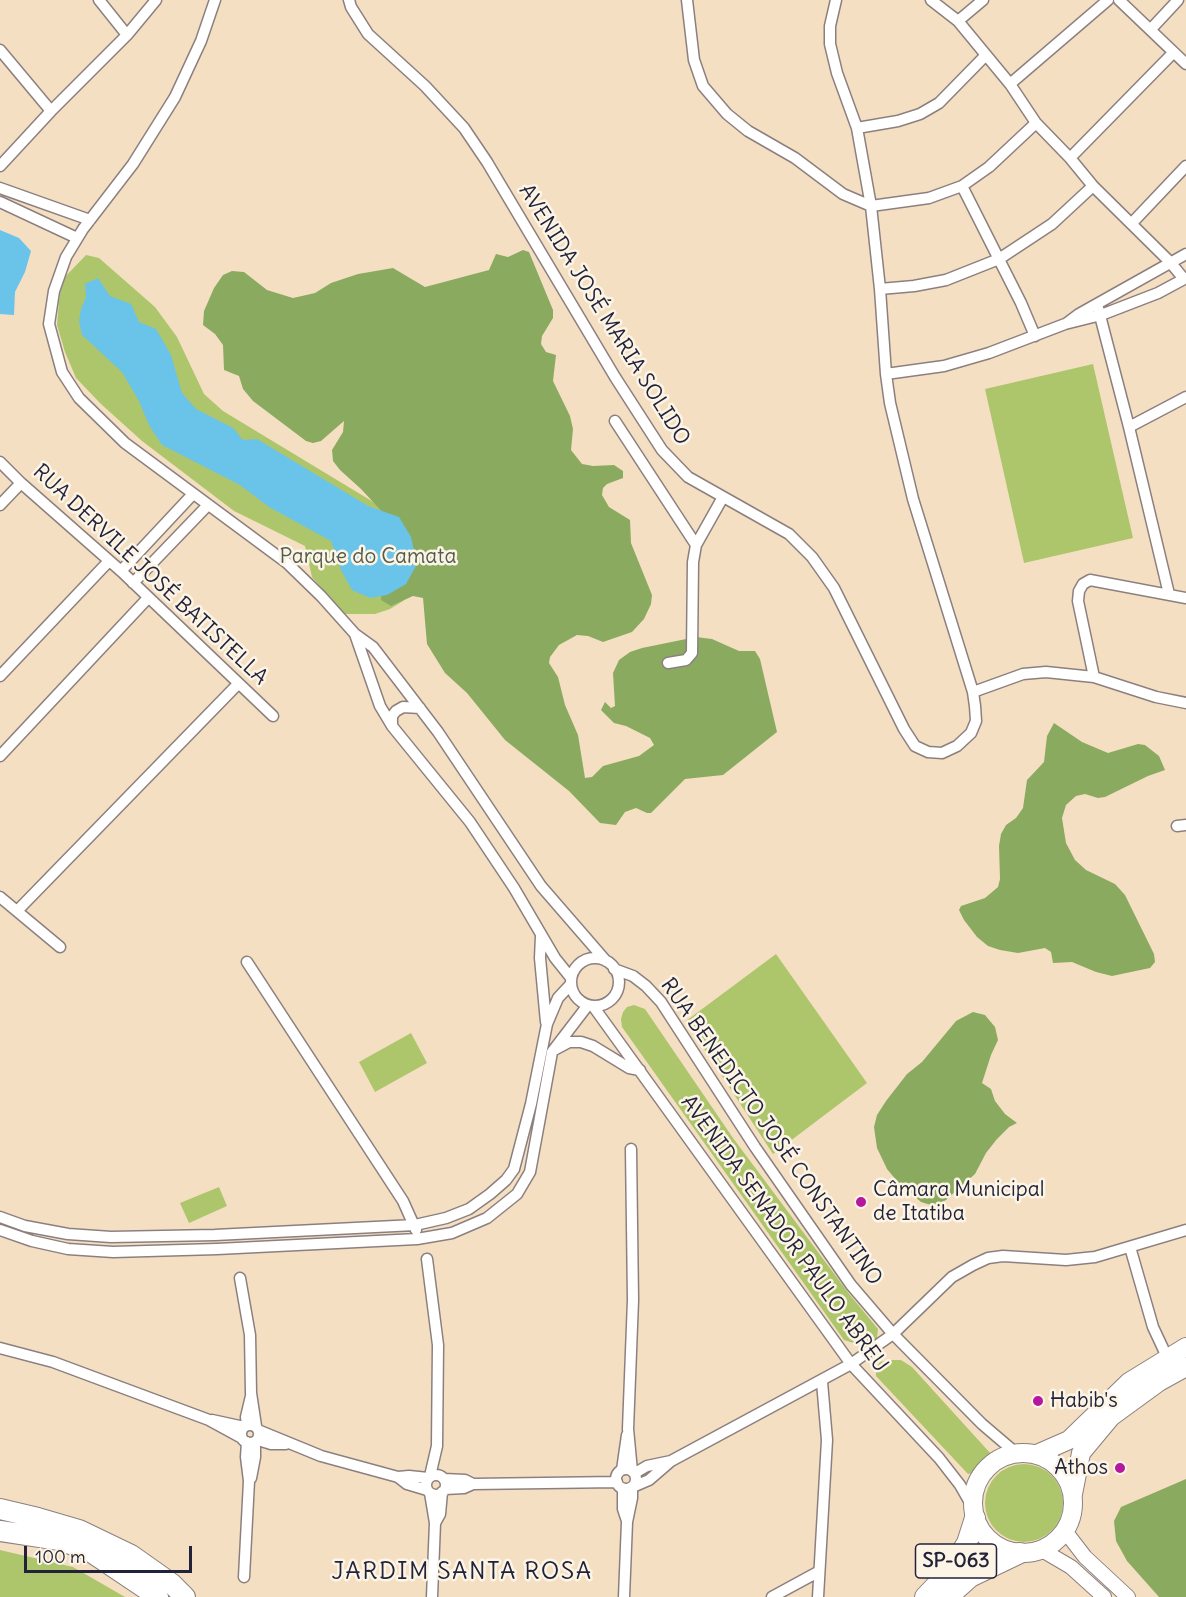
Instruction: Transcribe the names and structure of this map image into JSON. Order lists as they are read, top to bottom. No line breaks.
{"streets":{"highway":["SP-063"],"street":["AVENIDA JOSÉ MARIA SOLIDO","RUA DERVILE JOSÉ BATISTELLA","RUA BENEDICTO JOSÉ CONSTANTINO","AVENIDA SENADOR PAULO ABREU"]},"crossings":[["RUA BENEDICTO JOSÉ CONSTANTINO","AVENIDA SENADOR PAULO ABREU"],["RUA BENEDICTO JOSÉ CONSTANTINO","SP-063"],["AVENIDA SENADOR PAULO ABREU","SP-063"]],"districts":["JARDIM SANTA ROSA"],"parks":["Parque do Camata"],"places":["Câmara Municipal de Itatiba","Habib's","Athos"],"scale_bar":"100 m"}
